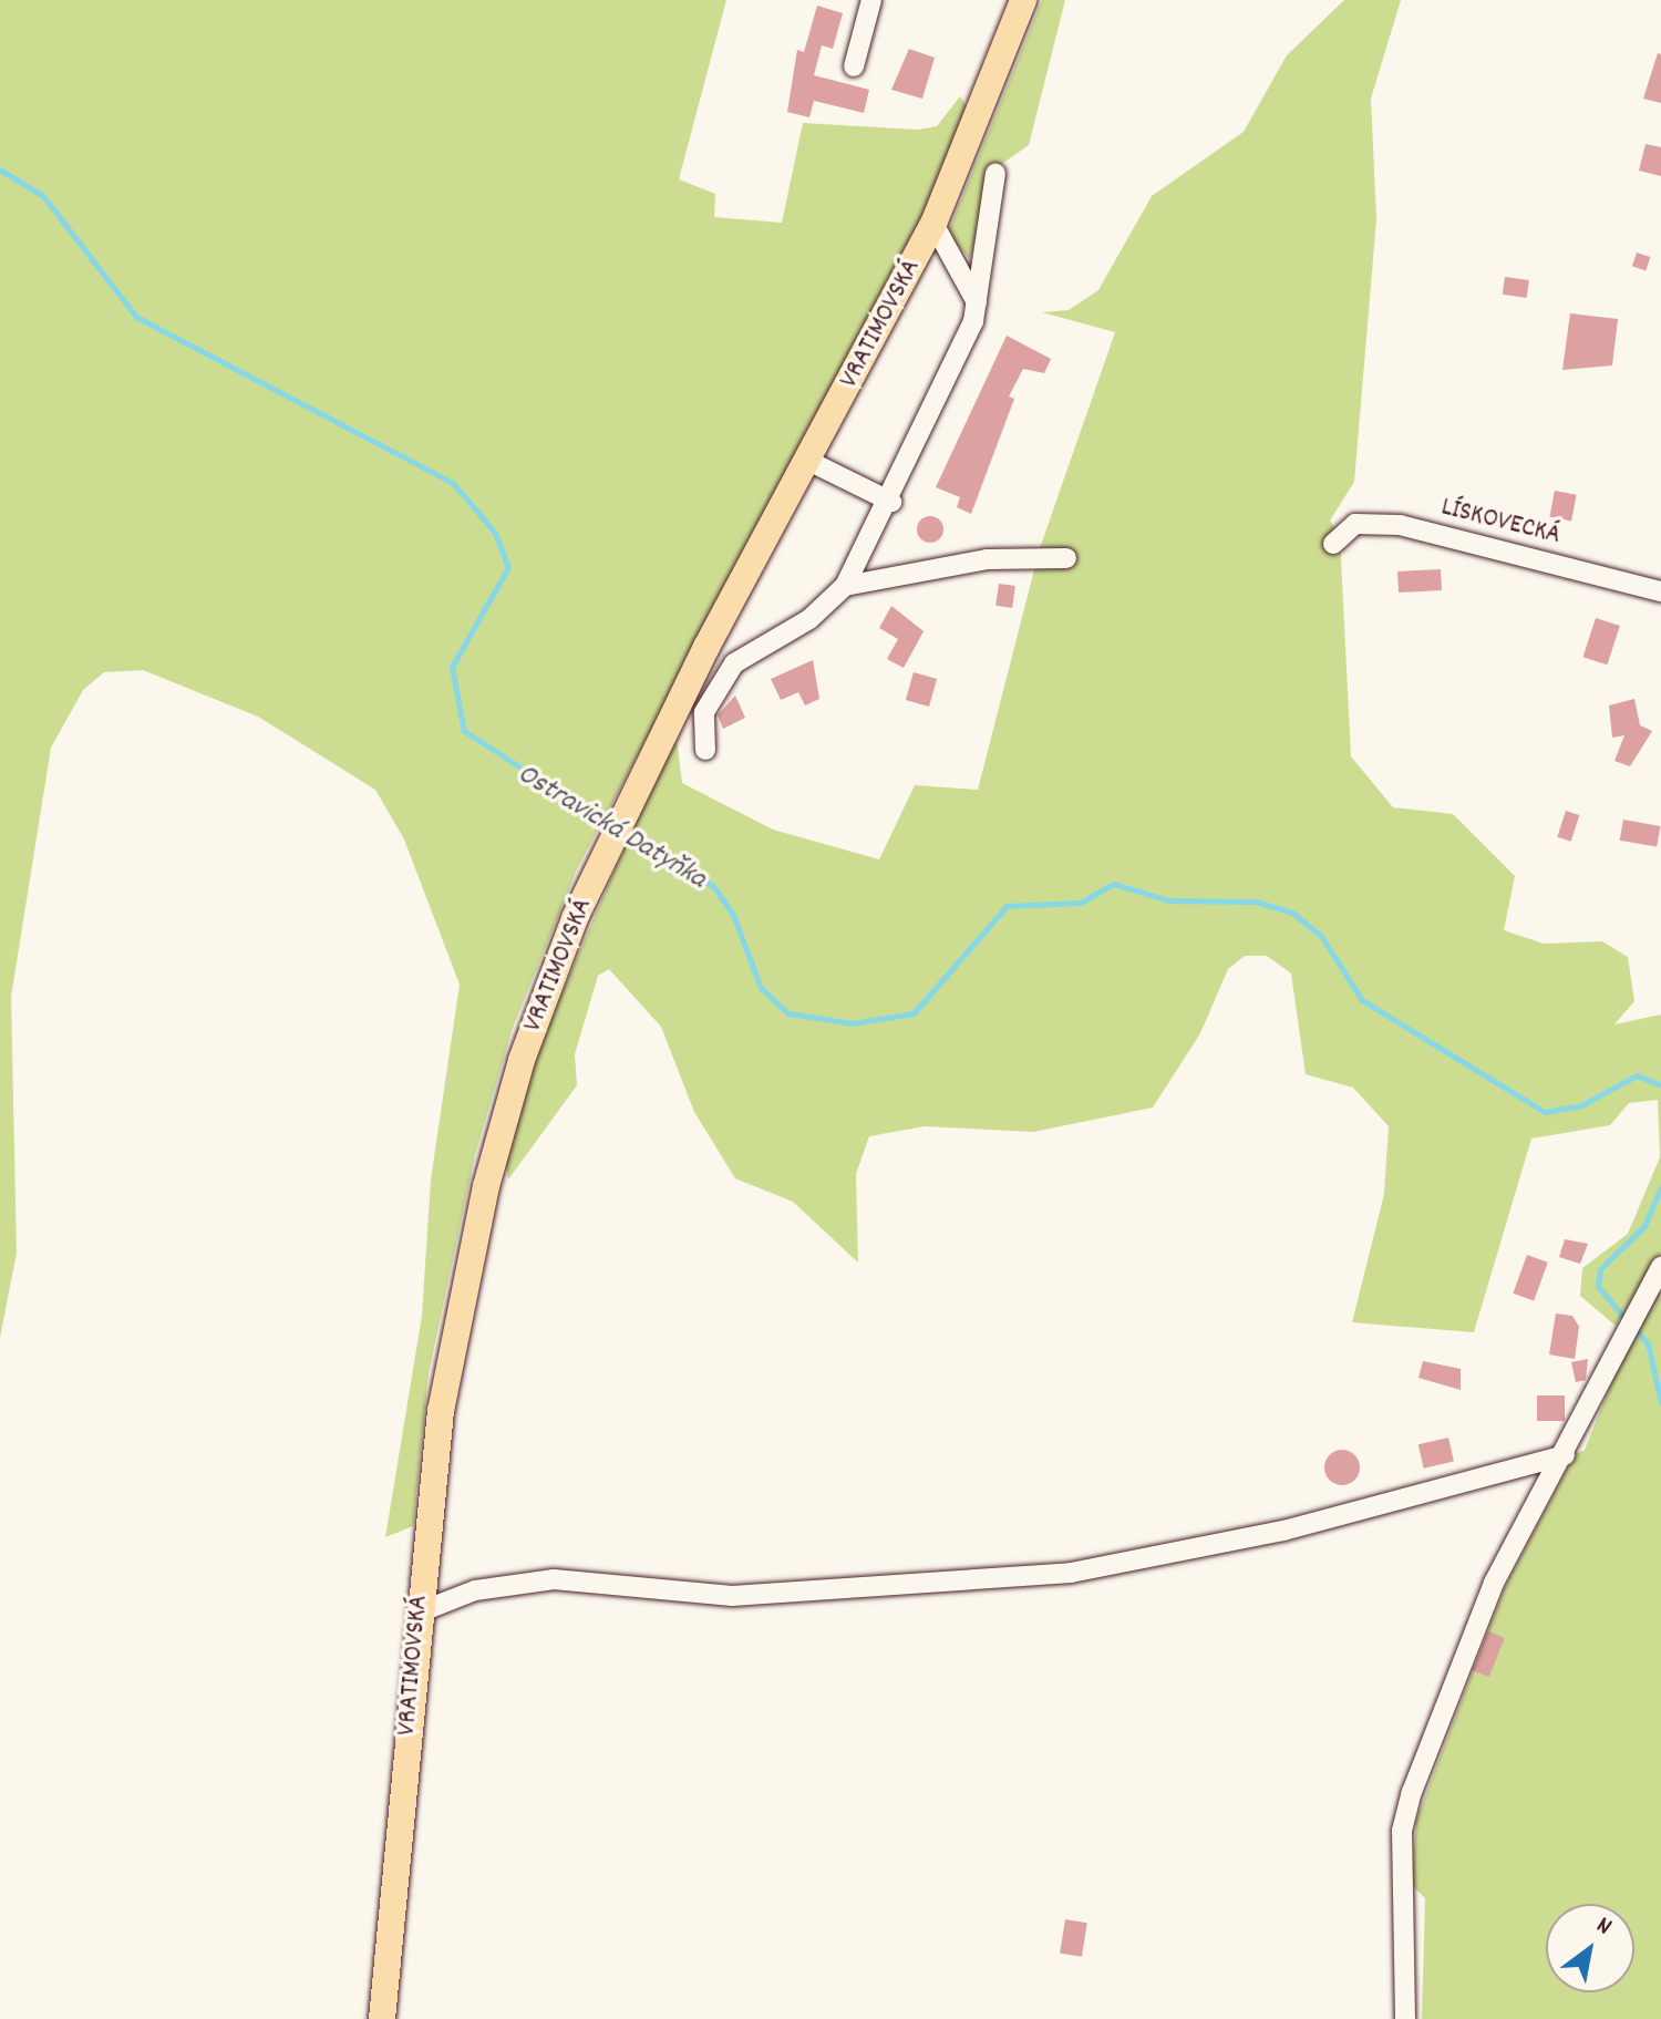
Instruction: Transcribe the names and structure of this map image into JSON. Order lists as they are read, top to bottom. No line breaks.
{"streets":{"main road":["VRATIMOVSKÁ"],"street":["LÍSKOVECKÁ"]},"water":["Ostravická Datyňka"],"north":"top right"}
